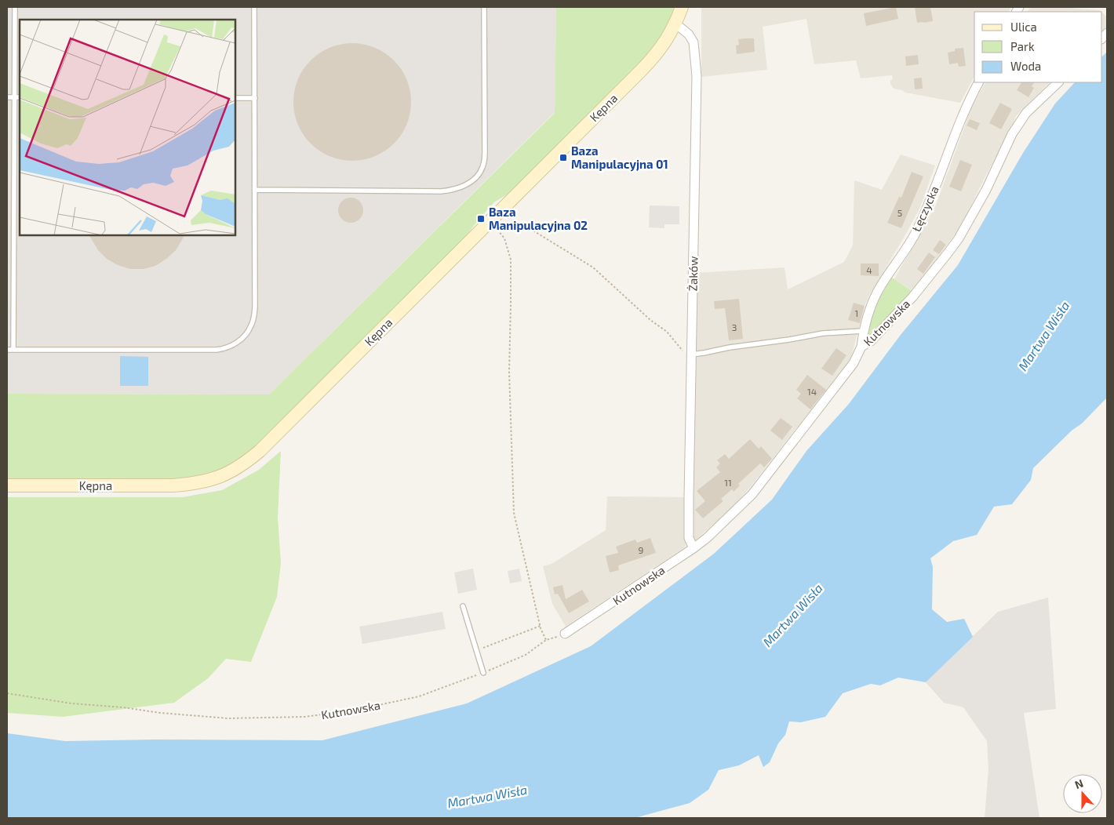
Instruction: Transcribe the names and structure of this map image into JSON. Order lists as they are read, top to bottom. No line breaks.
{"streets":{"street":["Kępna","Łęczycka","Żaków","Kutnowska"]},"crossings":[["Kępna","Żaków"],["Łęczycka","Kutnowska"],["Żaków","Kutnowska"]],"water":["Martwa Wisła"],"places":{"transit":["Baza Manipulacyjna 01","Baza Manipulacyjna 02"]},"house_numbers":["5","4","1","3","14","11","9"],"legend":["Ulica","Park","Woda"],"north":"top"}
